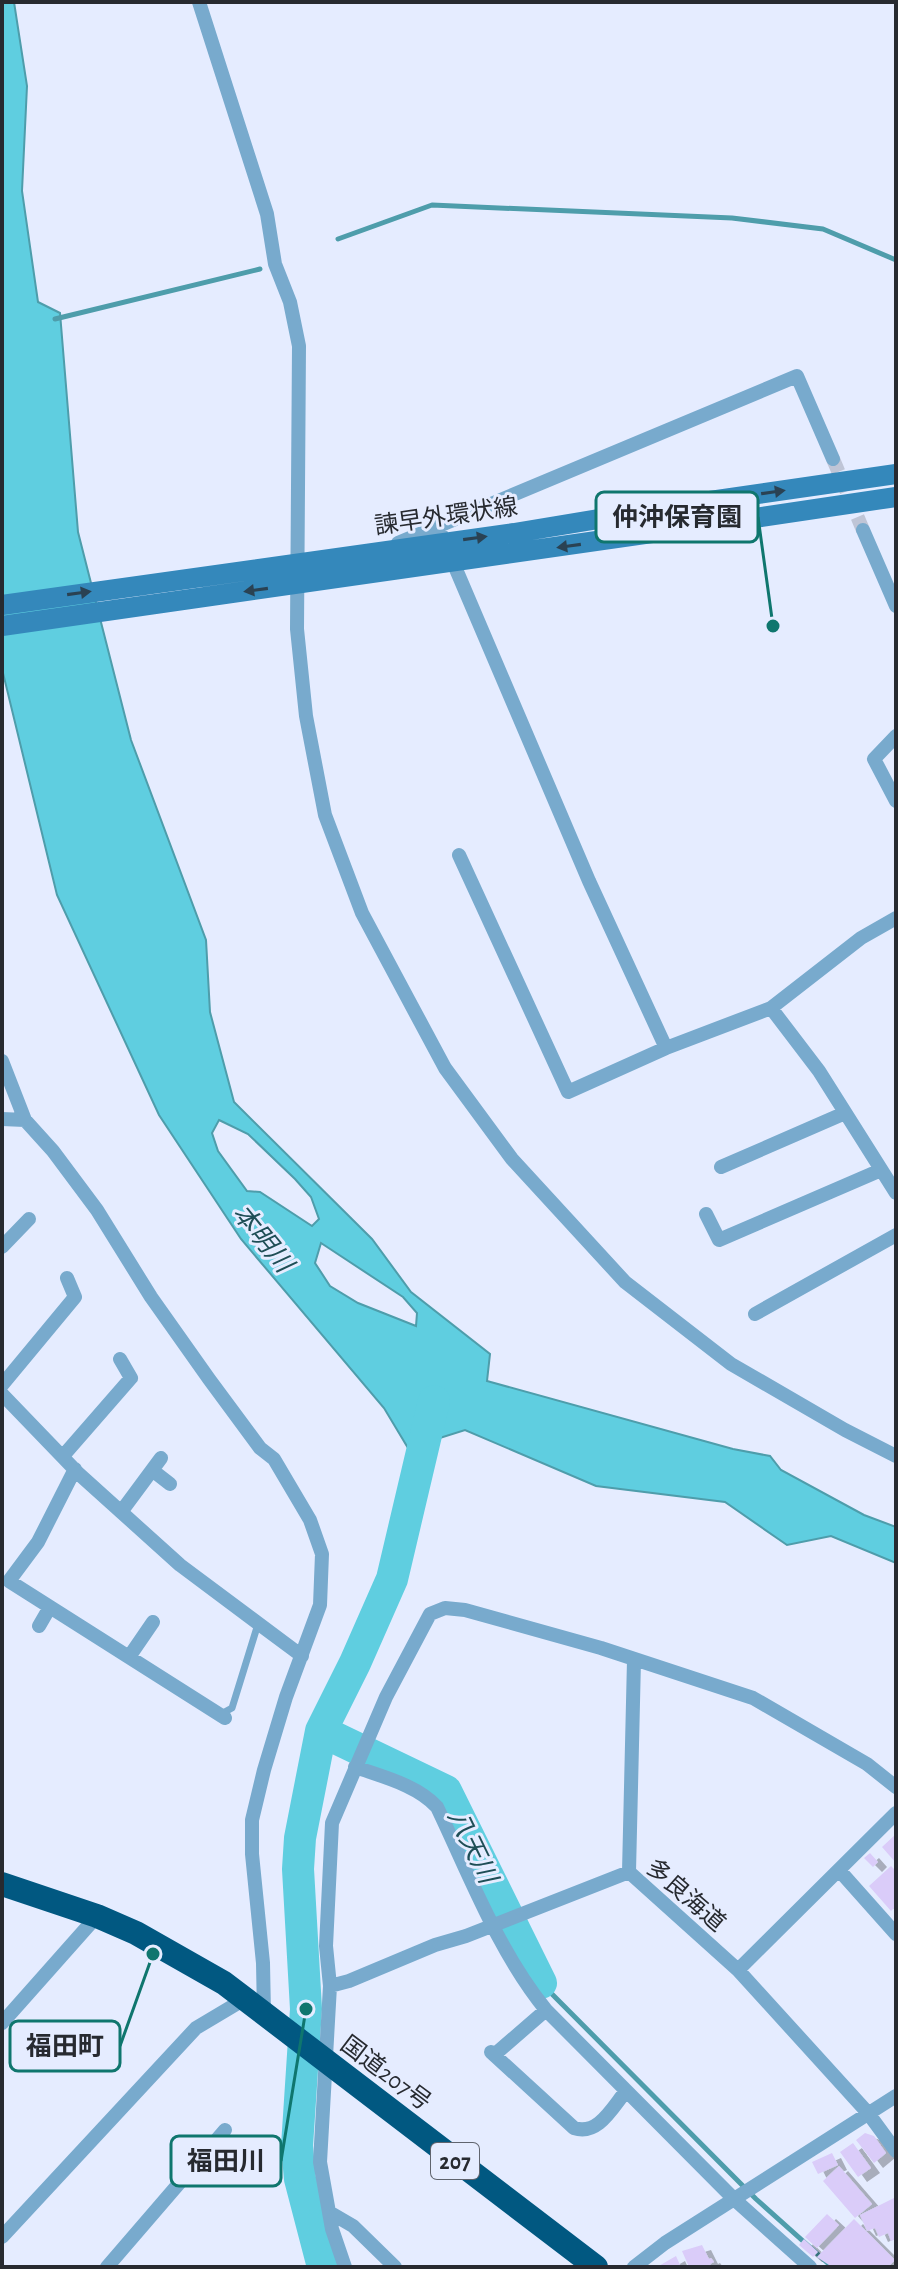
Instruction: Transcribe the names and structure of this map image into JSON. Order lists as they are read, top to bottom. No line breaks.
{"streets":{"highway":["国道207号","207"],"main road":["諫早外環状線"],"street":["多良海道"]},"water":["本明川","八天川"],"places":["仲沖保育園","福田町","福田川"]}
